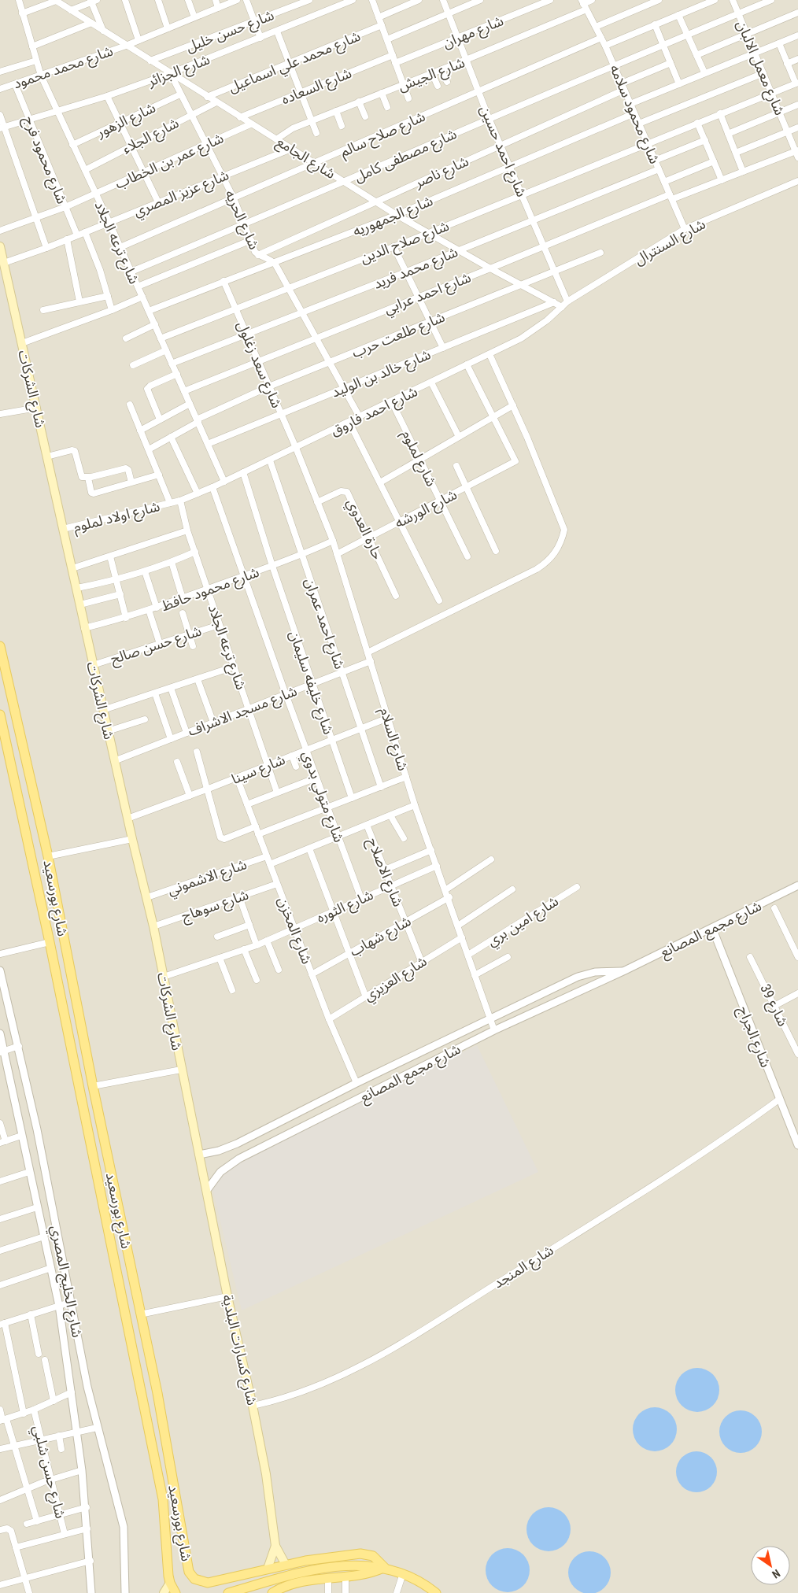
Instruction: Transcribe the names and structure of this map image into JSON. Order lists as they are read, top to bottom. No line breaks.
{"streets":{"main road":["شارع الشركات","شارع بورسعيد","شارع كسارات البلدية"],"street":["شارع حسن خليل","شارع مهران","شارع محمد علي اسماعيل","شارع محمد محمود","شارع معمل الالبان","شارع الجزائر","شارع الجيش","شارع السعاده","شارع محمود سلامه","شارع الزهور","شارع صلاح سالم","شارع الجلاء","شارع احمد حسين","شارع مصطفى كامل","شارع الجامع","شارع محمود فرج","شارع عمر بن الخطاب","شارع ناصر","شارع عزيز المصري","شارع الجمهوريه","شارع الحريه","شارع صلاح الدين","شارع السنترال","شارع ترعه الجلاد","شارع محمد فريد","شارع احمد عرابي","شارع طلعت حرب","شارع سعد زغلول","شارع خالد بن الوليد","شارع احمد فاروق","شارع لملوم","شارع الورشه","شارع اولاد لملوم","حارة العدوي","شارع محمود حافظ","شارع احمد عمران","شارع حسن صالح","شارع خليفه سليمان","شارع مسجد الاشراف","شارع السلام","شارع سينا","شارع متولي بدوي","شارع الاصلاح","شارع الاشموني","شارع سوهاج","شارع الثوره","شارع امين بري","شارع مجمع المصانع","شارع المخزن","شارع شهاب","شارع العزيزي","شارع 39","شارع الجراج","شارع المنجد","شارع الخليج المصري","شارع حسن شلبي"]},"crossings":[["شارع حسن خليل","شارع الجامع"],["شارع مهران","شارع احمد حسين"],["شارع محمد علي اسماعيل","شارع الجامع"],["شارع محمد محمود","شارع الجامع"],["شارع محمد محمود","شارع محمود فرج"],["شارع محمد محمود","شارع ترعه الجلاد"],["شارع معمل الالبان","شارع مصطفى كامل"],["شارع معمل الالبان","شارع صلاح الدين"],["شارع معمل الالبان","شارع احمد عرابي"],["شارع الجزائر","شارع الجامع"],["شارع الجزائر","شارع محمود فرج"],["شارع الجزائر","شارع الحريه"],["شارع الجزائر","شارع ترعه الجلاد"],["شارع الجيش","شارع محمود سلامه"],["شارع الجيش","شارع احمد حسين"],["شارع الجيش","شارع الجامع"],["شارع السعاده","شارع الجامع"],["شارع محمود سلامه","شارع صلاح سالم"],["شارع محمود سلامه","شارع مصطفى كامل"],["شارع محمود سلامه","شارع ناصر"],["شارع محمود سلامه","شارع الجمهوريه"],["شارع محمود سلامه","شارع صلاح الدين"],["شارع محمود سلامه","شارع السنترال"],["شارع محمود سلامه","شارع محمد فريد"],["شارع محمود سلامه","شارع احمد عرابي"],["شارع الزهور","شارع الحريه"],["شارع الزهور","شارع ترعه الجلاد"],["شارع صلاح سالم","شارع احمد حسين"],["شارع صلاح سالم","شارع الجامع"],["شارع صلاح سالم","شارع الحريه"],["شارع صلاح سالم","شارع ترعه الجلاد"],["شارع الجلاء","شارع الجامع"],["شارع الجلاء","شارع الحريه"],["شارع الجلاء","شارع ترعه الجلاد"],["شارع احمد حسين","شارع مصطفى كامل"],["شارع احمد حسين","شارع ناصر"],["شارع احمد حسين","شارع الجمهوريه"],["شارع احمد حسين","شارع صلاح الدين"],["شارع احمد حسين","شارع السنترال"],["شارع احمد حسين","شارع محمد فريد"],["شارع احمد حسين","شارع احمد عرابي"],["شارع احمد حسين","شارع طلعت حرب"],["شارع احمد حسين","شارع احمد فاروق"],["شارع مصطفى كامل","شارع الجامع"],["شارع مصطفى كامل","شارع الحريه"],["شارع مصطفى كامل","شارع ترعه الجلاد"],["شارع الجامع","شارع عمر بن الخطاب"],["شارع الجامع","شارع ناصر"],["شارع الجامع","شارع عزيز المصري"],["شارع الجامع","شارع الجمهوريه"],["شارع الجامع","شارع الحريه"],["شارع الجامع","شارع صلاح الدين"],["شارع الجامع","شارع محمد فريد"],["شارع الجامع","شارع احمد عرابي"],["شارع الجامع","شارع طلعت حرب"],["شارع الجامع","شارع خالد بن الوليد"],["شارع الجامع","شارع احمد فاروق"],["شارع محمود فرج","شارع عمر بن الخطاب"],["شارع محمود فرج","شارع عزيز المصري"],["شارع عمر بن الخطاب","شارع الحريه"],["شارع عمر بن الخطاب","شارع ترعه الجلاد"],["شارع ناصر","شارع الحريه"],["شارع عزيز المصري","شارع الحريه"],["شارع عزيز المصري","شارع ترعه الجلاد"],["شارع عزيز المصري","شارع الشركات"],["شارع الجمهوريه","شارع الحريه"],["شارع الجمهوريه","شارع ترعه الجلاد"],["شارع الجمهوريه","شارع سعد زغلول"],["شارع الحريه","شارع صلاح الدين"],["شارع الحريه","شارع محمد فريد"],["شارع الحريه","شارع احمد عرابي"],["شارع الحريه","شارع طلعت حرب"],["شارع الحريه","شارع خالد بن الوليد"],["شارع الحريه","شارع احمد فاروق"],["شارع صلاح الدين","شارع ترعه الجلاد"],["شارع صلاح الدين","شارع سعد زغلول"],["شارع السنترال","شارع احمد فاروق"],["شارع ترعه الجلاد","شارع محمد فريد"],["شارع ترعه الجلاد","شارع احمد عرابي"],["شارع ترعه الجلاد","شارع طلعت حرب"],["شارع ترعه الجلاد","شارع خالد بن الوليد"],["شارع ترعه الجلاد","شارع احمد فاروق"],["شارع ترعه الجلاد","شارع محمود حافظ"],["شارع ترعه الجلاد","شارع حسن صالح"],["شارع ترعه الجلاد","شارع مسجد الاشراف"],["شارع ترعه الجلاد","شارع سينا"],["شارع محمد فريد","شارع سعد زغلول"],["شارع احمد عرابي","شارع سعد زغلول"],["شارع طلعت حرب","شارع سعد زغلول"],["شارع سعد زغلول","شارع خالد بن الوليد"],["شارع سعد زغلول","شارع احمد فاروق"],["شارع سعد زغلول","شارع السلام"],["شارع الشركات","شارع اولاد لملوم"],["شارع الشركات","شارع محمود حافظ"],["شارع الشركات","شارع حسن صالح"],["شارع الشركات","شارع مسجد الاشراف"],["شارع الشركات","شارع سينا"],["شارع الشركات","شارع الاشموني"],["شارع الشركات","شارع سوهاج"],["شارع الشركات","شارع الثوره"],["شارع الشركات","شارع مجمع المصانع"],["شارع الشركات","شارع كسارات البلدية"],["شارع احمد فاروق","شارع لملوم"],["شارع احمد فاروق","شارع اولاد لملوم"],["شارع احمد فاروق","شارع احمد عمران"],["شارع احمد فاروق","شارع خليفه سليمان"],["شارع احمد فاروق","شارع السلام"],["شارع احمد فاروق","شارع متولي بدوي"],["شارع لملوم","شارع الورشه"],["شارع الورشه","حارة العدوي"],["شارع الورشه","شارع السلام"],["حارة العدوي","شارع السلام"],["شارع محمود حافظ","شارع احمد عمران"],["شارع محمود حافظ","شارع خليفه سليمان"],["شارع محمود حافظ","شارع السلام"],["شارع محمود حافظ","شارع متولي بدوي"],["شارع احمد عمران","شارع مسجد الاشراف"],["شارع احمد عمران","شارع سينا"],["شارع خليفه سليمان","شارع مسجد الاشراف"],["شارع خليفه سليمان","شارع سينا"],["شارع مسجد الاشراف","شارع السلام"],["شارع مسجد الاشراف","شارع متولي بدوي"],["شارع السلام","شارع سينا"],["شارع السلام","شارع الثوره"],["شارع السلام","شارع امين بري"],["شارع السلام","شارع مجمع المصانع"],["شارع السلام","شارع شهاب"],["شارع السلام","شارع العزيزي"],["شارع سينا","شارع متولي بدوي"],["شارع سينا","شارع المخزن"],["شارع متولي بدوي","شارع الثوره"],["شارع الاصلاح","شارع الثوره"],["شارع الاصلاح","شارع شهاب"],["شارع الاصلاح","شارع العزيزي"],["شارع الاشموني","شارع المخزن"],["شارع بورسعيد","شارع كسارات البلدية"],["شارع سوهاج","شارع المخزن"],["شارع الثوره","شارع المخزن"],["شارع مجمع المصانع","شارع المخزن"],["شارع مجمع المصانع","شارع الجراج"],["شارع مجمع المصانع","شارع كسارات البلدية"],["شارع المخزن","شارع شهاب"],["شارع المخزن","شارع العزيزي"],["شارع الجراج","شارع المنجد"],["شارع المنجد","شارع كسارات البلدية"]],"north":"bottom right"}
